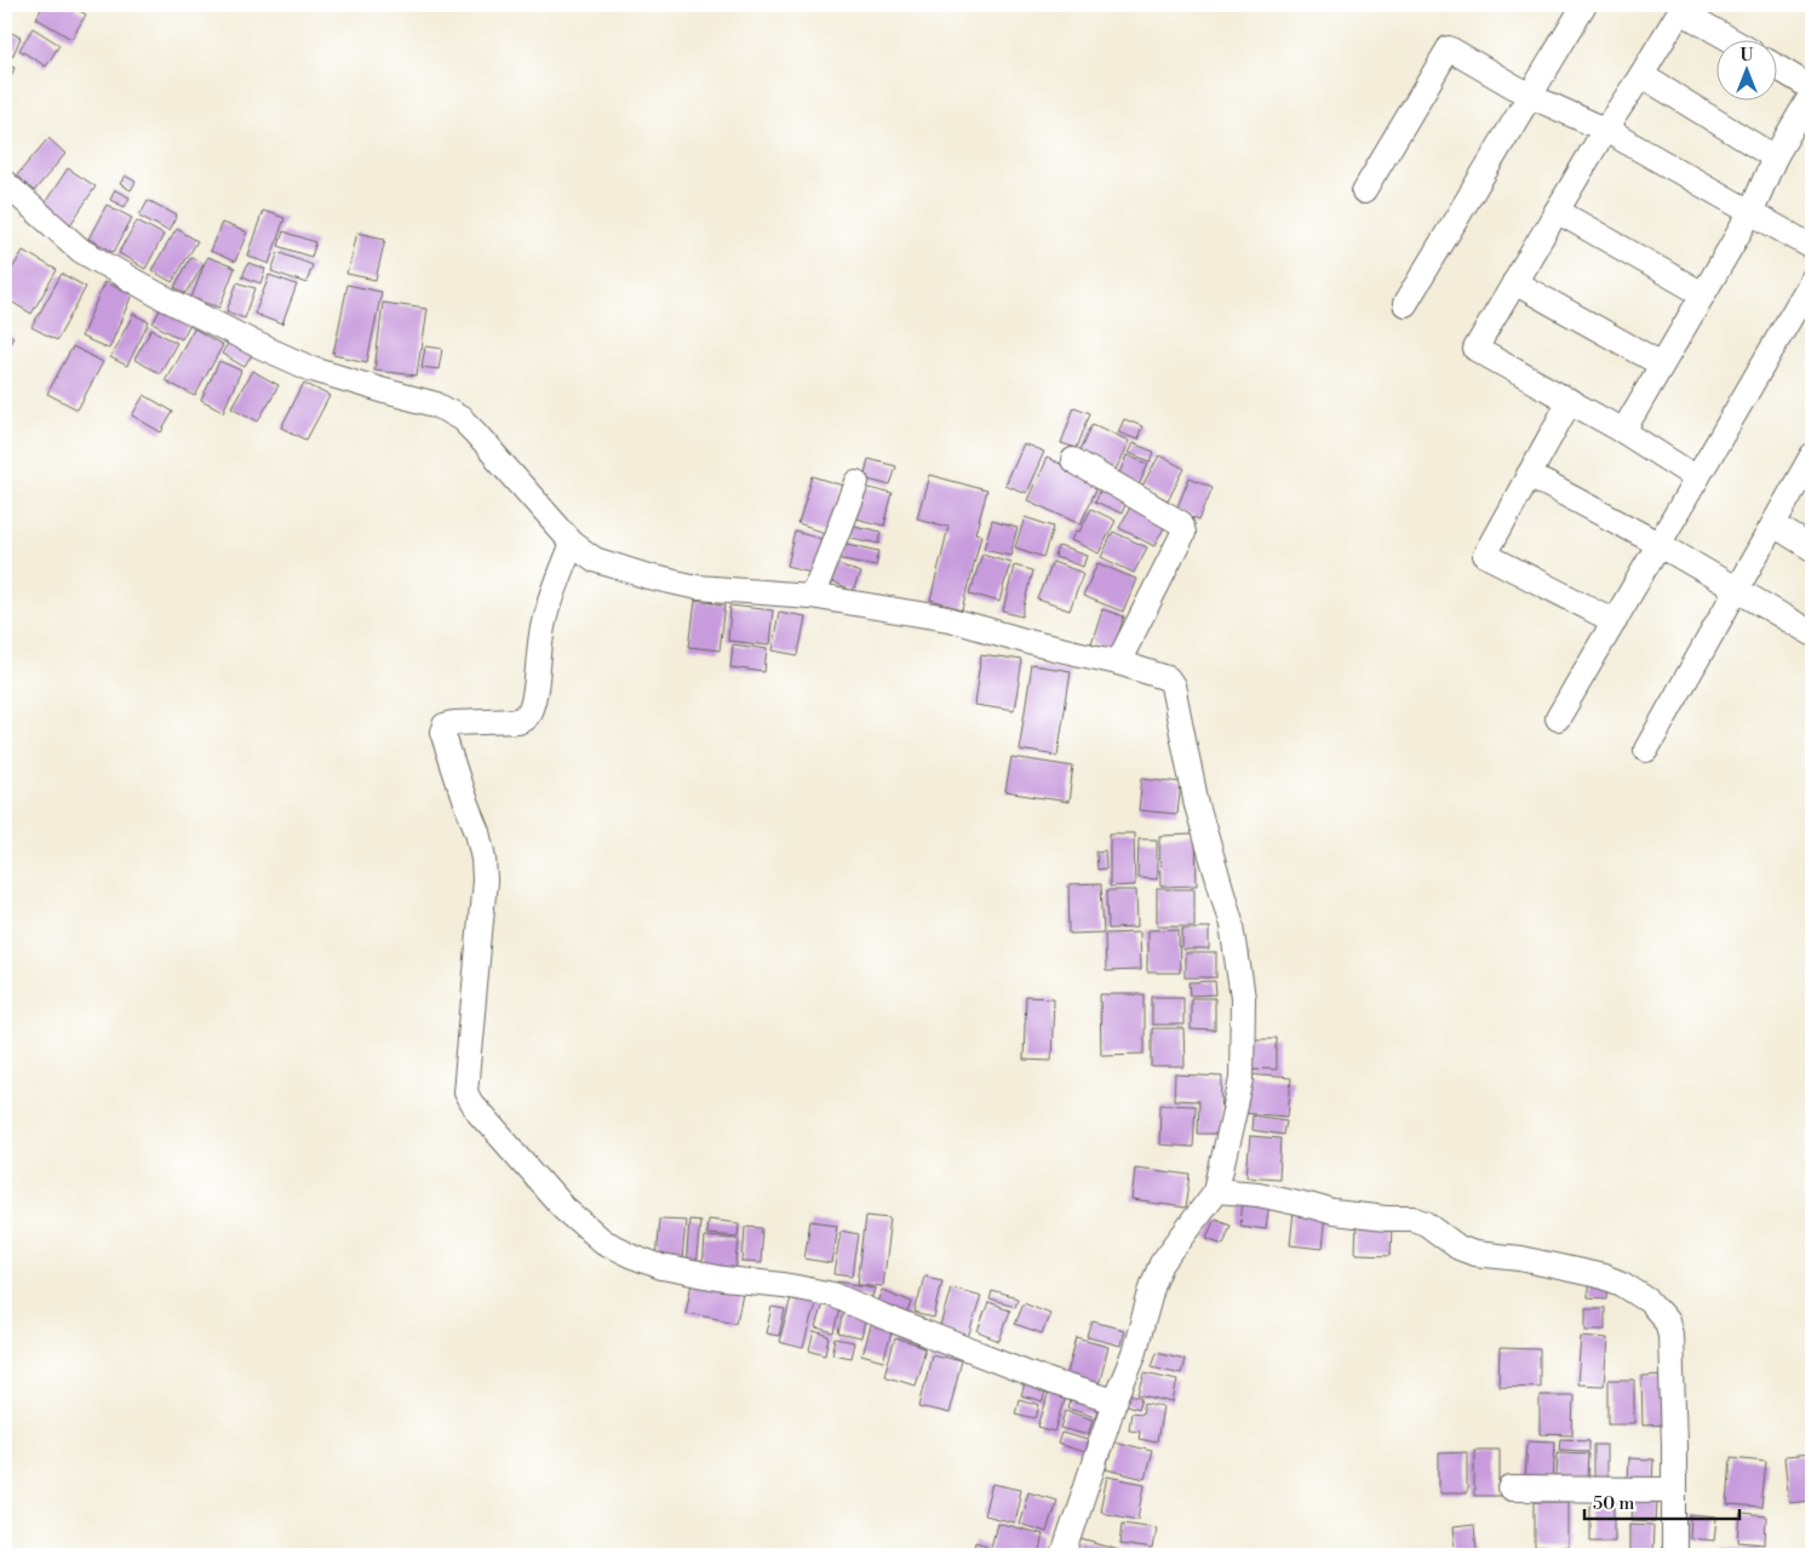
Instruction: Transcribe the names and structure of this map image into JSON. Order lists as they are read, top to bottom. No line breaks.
{"scale_bar":"50 m","north":"top"}
